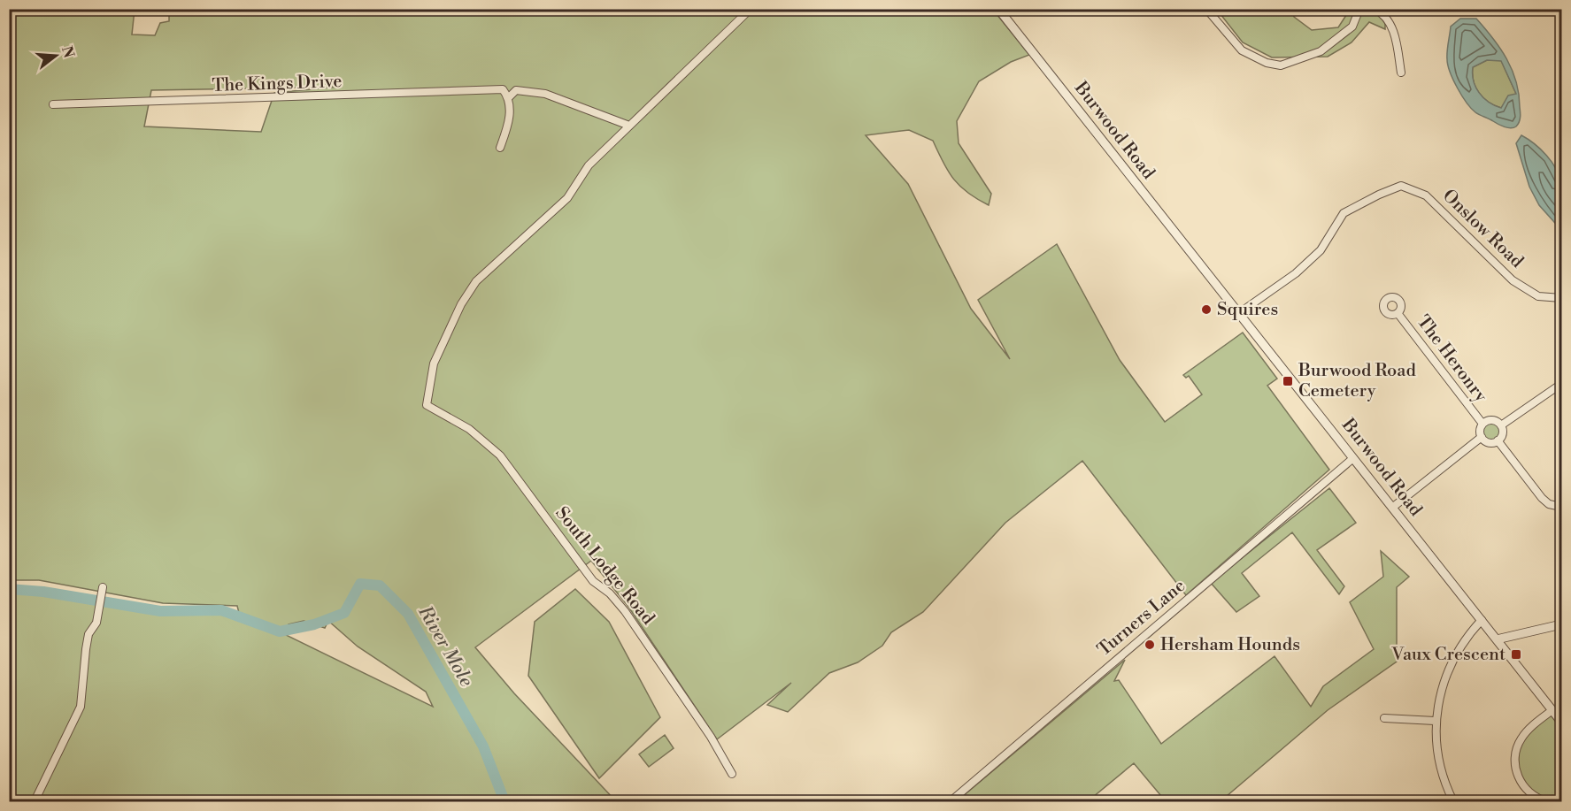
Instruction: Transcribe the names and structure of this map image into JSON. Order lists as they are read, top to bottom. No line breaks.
{"streets":{"street":["The Kings Drive","Burwood Road","Onslow Road","The Heronry","South Lodge Road","Turners Lane"]},"crossings":[["The Kings Drive","South Lodge Road"],["Burwood Road","Onslow Road"],["Burwood Road","Turners Lane"]],"water":["River Mole"],"places":{"other":["Squires","Hersham Hounds"],"transit":["Burwood Road Cemetery","Vaux Crescent"]},"north":"right"}
